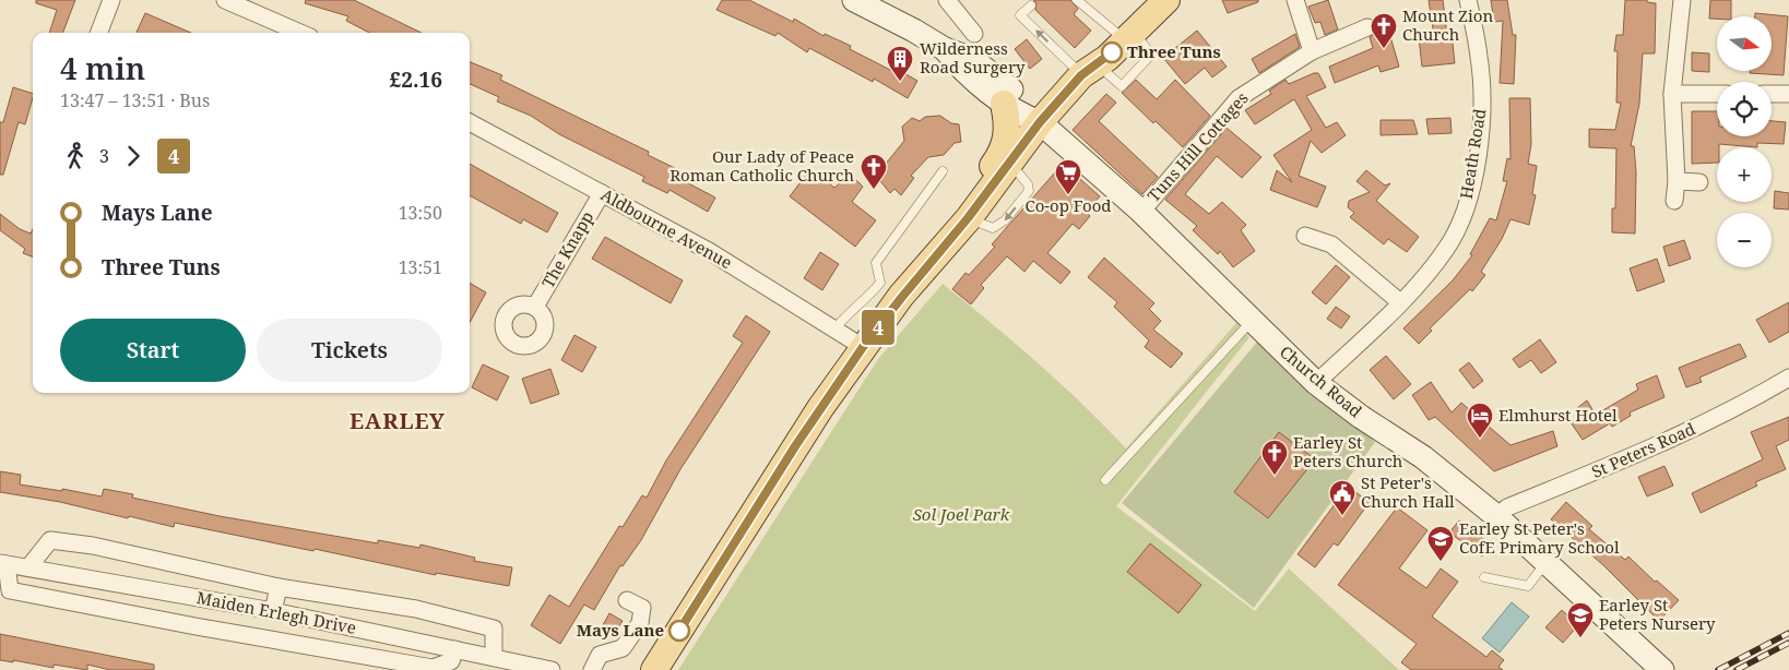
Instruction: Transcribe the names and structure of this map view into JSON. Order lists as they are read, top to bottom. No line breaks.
{"streets":{"main road":["Church Road"],"street":["Tuns Hill Cottages","Heath Road","Aldbourne Avenue","The Knapp","St Peters Road","Maiden Erlegh Drive"]},"crossings":[["Tuns Hill Cottages","Church Road"],["Heath Road","Church Road"],["Aldbourne Avenue","The Knapp"],["Church Road","St Peters Road"]],"districts":["EARLEY"],"parks":["Sol Joel Park"],"places":{"church":["Mount Zion Church","Our Lady of Peace Roman Catholic Church","Earley St Peters Church"],"other":["Three Tuns","Mays Lane"],"building":["Wilderness Road Surgery"],"supermarket":["Co-op Food"],"hotel":["Elmhurst Hotel"],"public building":["St Peter's Church Hall"],"school or university":["Earley St Peter's CofE Primary School","Earley St Peters Nursery"]},"lines":["bus line 4"],"north":"right","page":{"on_map":"4","map_buttons":["+","−"],"heading":["4 min","13:47 – 13:51 · Bus","£2.16"],"legs":["3","4"],"list":[{"name":"Mays Lane","value":"13:50"},{"name":"Three Tuns","value":"13:51"}],"buttons":["Start","Tickets"]}}
